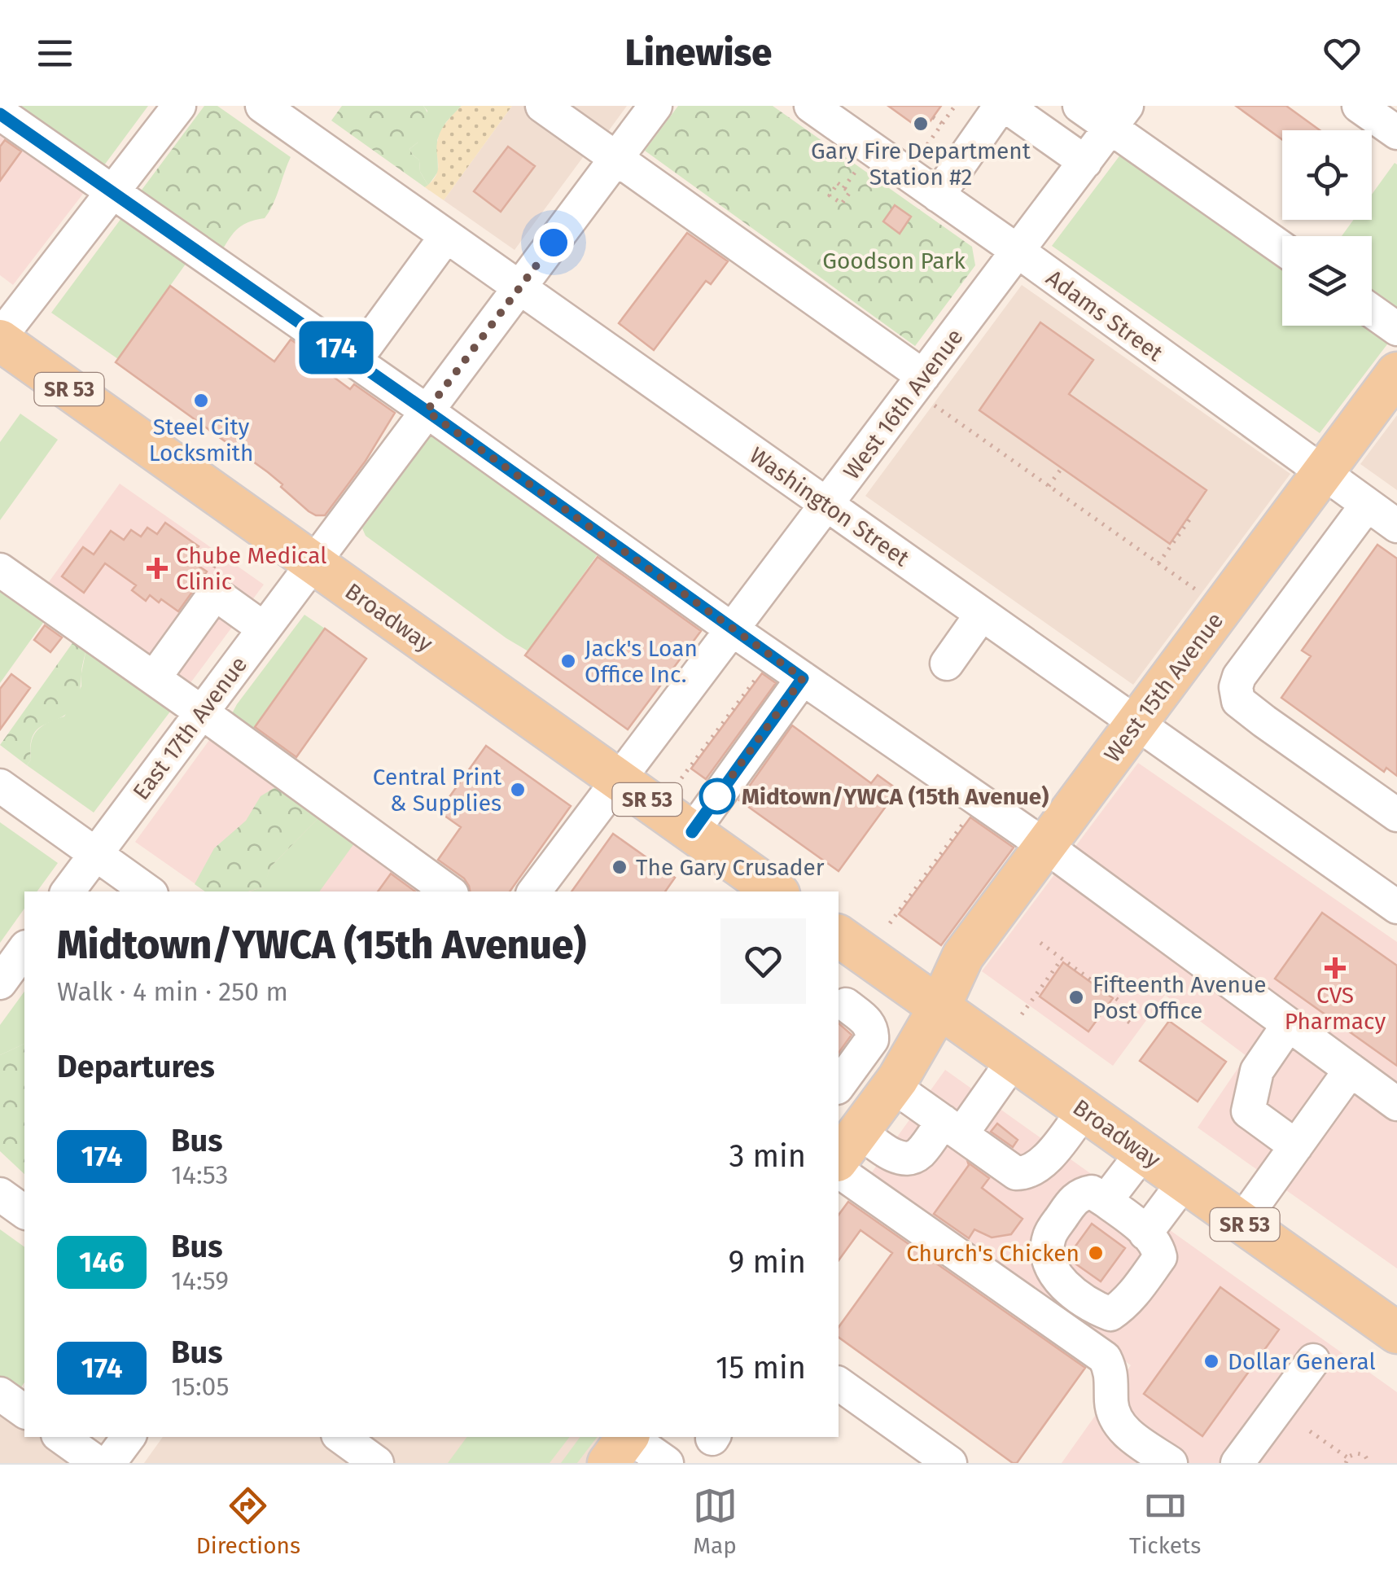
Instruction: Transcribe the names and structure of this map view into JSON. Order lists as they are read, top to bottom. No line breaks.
{"streets":{"main road":["SR 53","Broadway","West 15th Avenue"],"street":["Adams Street","West 16th Avenue","Washington Street","East 17th Avenue"]},"crossings":[["Adams Street","West 16th Avenue"],["Adams Street","West 15th Avenue"],["West 16th Avenue","Washington Street"],["West 16th Avenue","Broadway"],["Washington Street","West 15th Avenue"],["Washington Street","East 17th Avenue"],["Broadway","West 15th Avenue"],["Broadway","East 17th Avenue"]],"parks":["Goodson Park"],"places":{"other":["Gary Fire Department Station #2","Steel City Locksmith","Jack's Loan Office Inc.","Central Print & Supplies","Midtown/YWCA (15th Avenue)","The Gary Crusader","Fifteenth Avenue Post Office","Church's Chicken","Dollar General"],"health":["Chube Medical Clinic","CVS Pharmacy"]},"lines":["bus line 174"],"page":{"header":"Linewise","on_map":"174","heading":[["Midtown/YWCA (15th Avenue)","Walk · 4 min · 250 m"],"Departures"],"list":[{"mark":"174","name":"Bus","note":"14:53","value":"3 min"},{"mark":"146","name":"Bus","note":"14:59","value":"9 min"},{"mark":"174","name":"Bus","note":"15:05","value":"15 min"}],"tabs":["Directions","Map","Tickets"]}}
